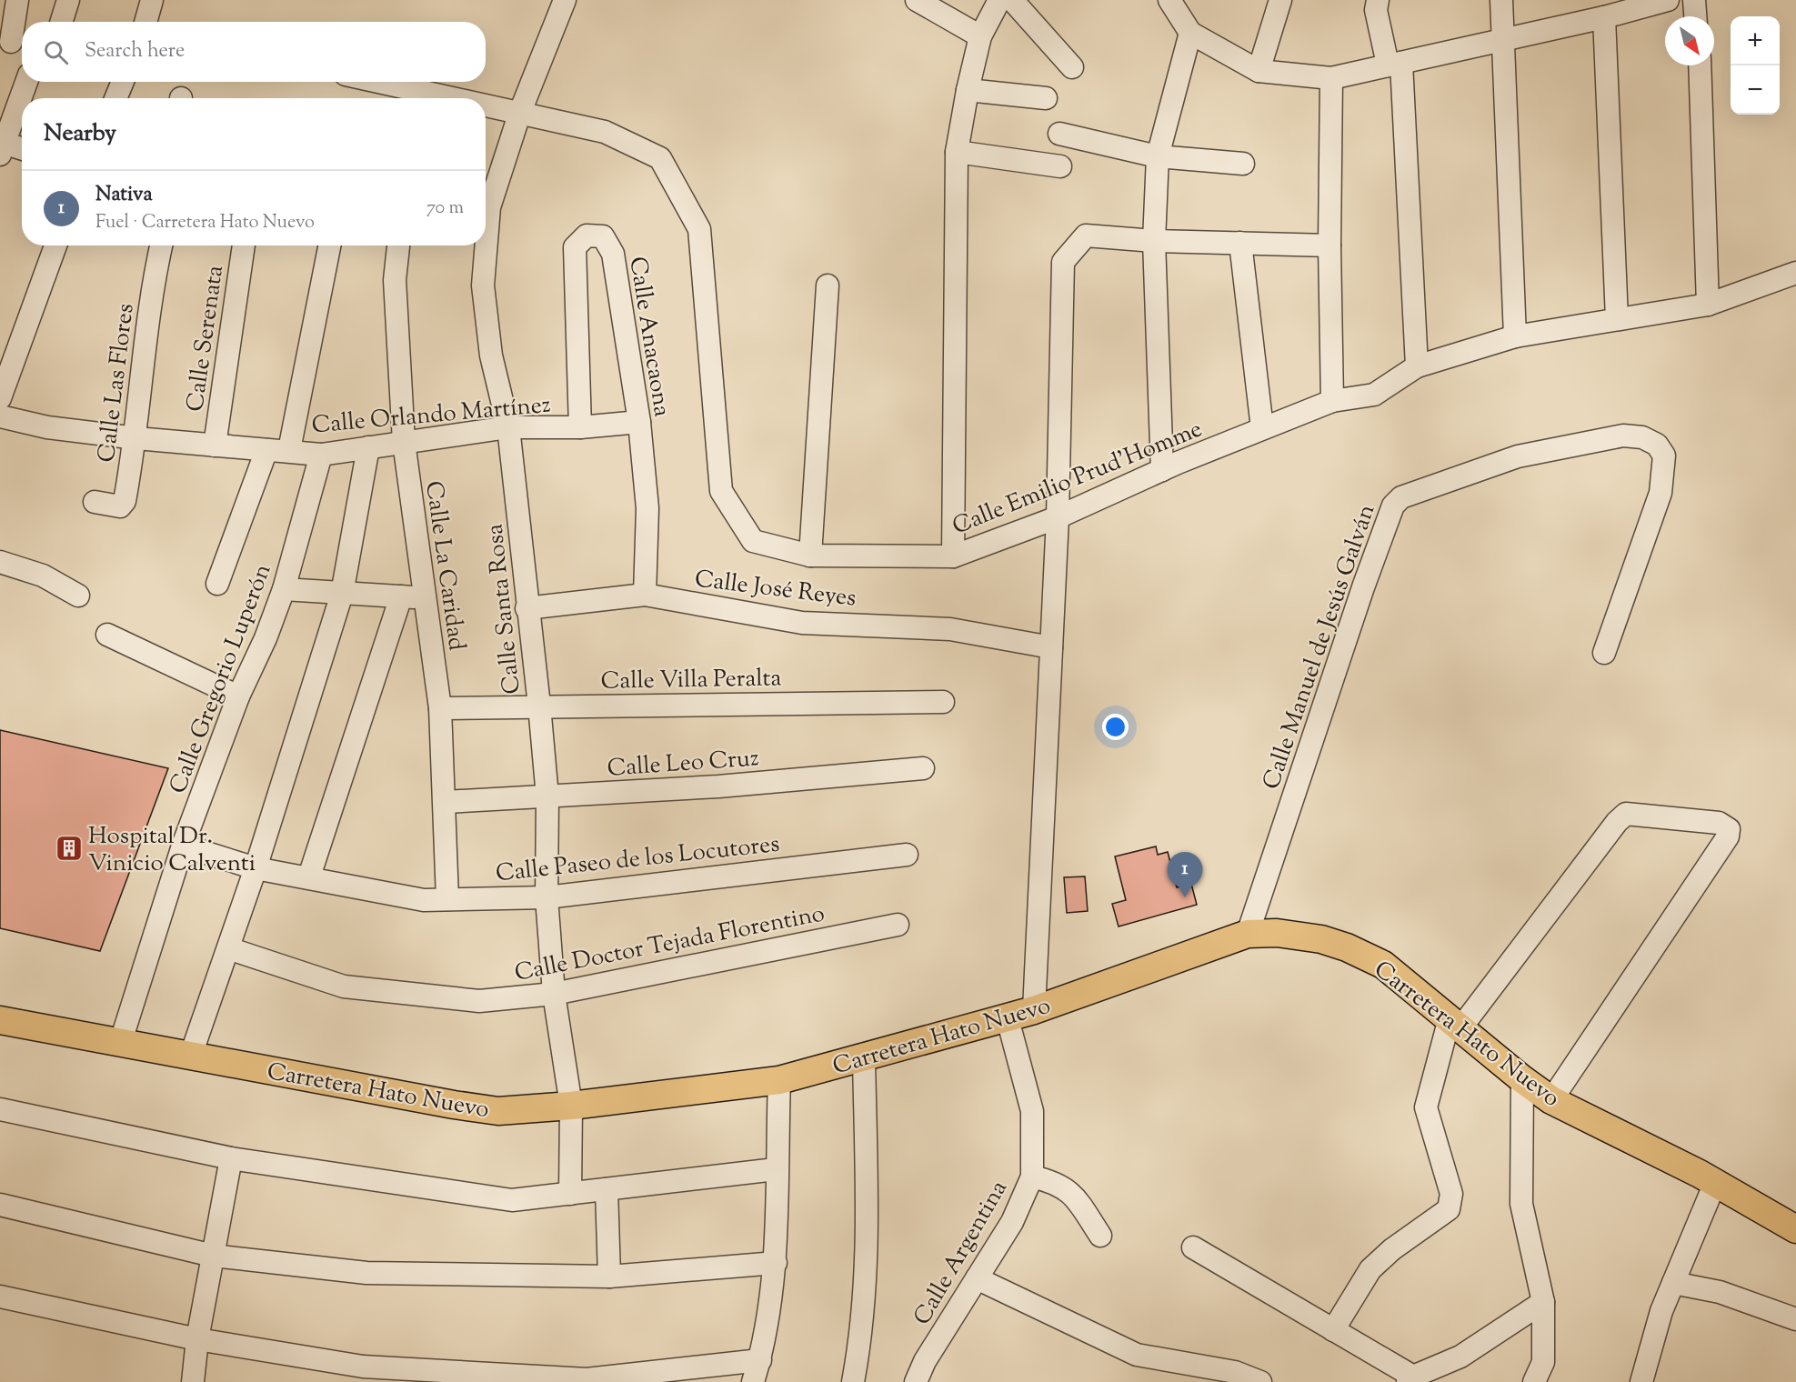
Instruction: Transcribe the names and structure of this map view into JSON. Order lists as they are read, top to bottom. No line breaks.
{"streets":{"main road":["Carretera Hato Nuevo"],"street":["Calle Anacaona","Calle Serenata","Calle Las Flores","Calle Orlando Martínez","Calle Emilio Prud'Homme","Calle La Caridad","Calle José Reyes","Calle Santa Rosa","Calle Manuel de Jesús Galván","Calle Gregorio Luperón","Calle Villa Peralta","Calle Leo Cruz","Calle Paseo de los Locutores","Calle Doctor Tejada Florentino","Calle Argentina"]},"crossings":[["Calle Anacaona","Calle Orlando Martínez"],["Calle Anacaona","Calle José Reyes"],["Calle Serenata","Calle Orlando Martínez"],["Calle Las Flores","Calle Orlando Martínez"],["Calle Orlando Martínez","Calle La Caridad"],["Calle Orlando Martínez","Calle Santa Rosa"],["Calle Orlando Martínez","Calle Gregorio Luperón"],["Calle Emilio Prud'Homme","Calle Santa Rosa"],["Calle La Caridad","Calle Villa Peralta"],["Calle La Caridad","Calle Leo Cruz"],["Calle La Caridad","Calle Paseo de los Locutores"],["Calle José Reyes","Calle Santa Rosa"],["Calle Santa Rosa","Calle Villa Peralta"],["Calle Santa Rosa","Calle Leo Cruz"],["Calle Santa Rosa","Calle Paseo de los Locutores"],["Calle Santa Rosa","Calle Doctor Tejada Florentino"],["Calle Santa Rosa","Carretera Hato Nuevo"],["Calle Manuel de Jesús Galván","Carretera Hato Nuevo"],["Calle Gregorio Luperón","Calle Paseo de los Locutores"],["Calle Gregorio Luperón","Carretera Hato Nuevo"],["Carretera Hato Nuevo","Calle Argentina"]],"places":{"building":["Hospital Dr. Vinicio Calventi"]},"north":"bottom right","page":{"map_buttons":["+","−"],"search":"Search here","heading":"Nearby","list":[{"mark":"1","name":"Nativa","note":"Fuel · Carretera Hato Nuevo","value":"70 m"}],"pins":"1"}}
